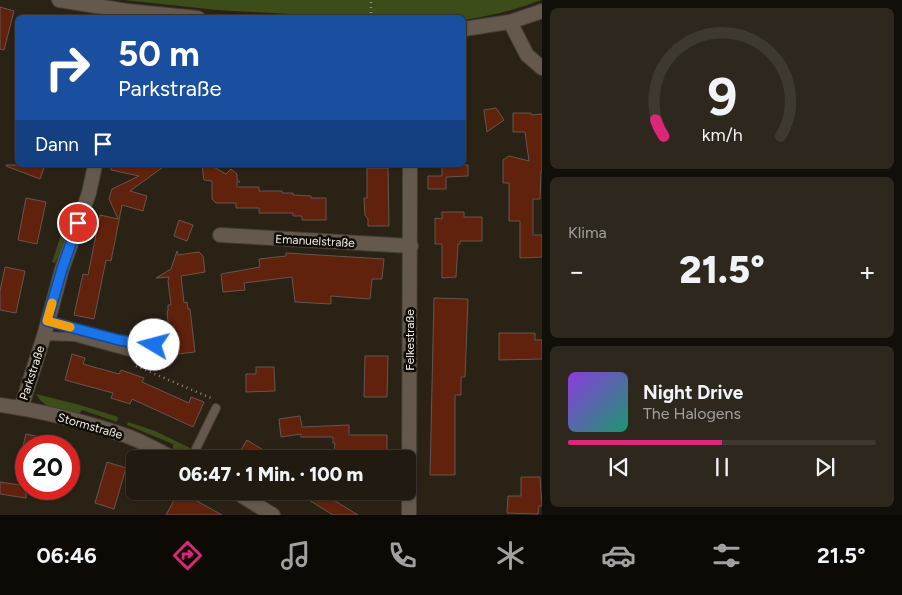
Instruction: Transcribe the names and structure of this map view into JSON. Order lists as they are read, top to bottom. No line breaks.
{"streets":{"street":["Emanuelstraße","Felkestraße","Parkstraße","Stormstraße"]},"crossings":[["Emanuelstraße","Felkestraße"],["Parkstraße","Stormstraße"]],"page":{"turn":["50 m","Parkstraße"],"then":"Dann","tile":"Klima","heat":["−","21.5°","+"],"song":["Night Drive","The Halogens"],"limit":"20","trip":"06:47 · 1 Min. · 100 m","tabs":["06:46","21.5°"],"gauge":["9","km/h"]}}
